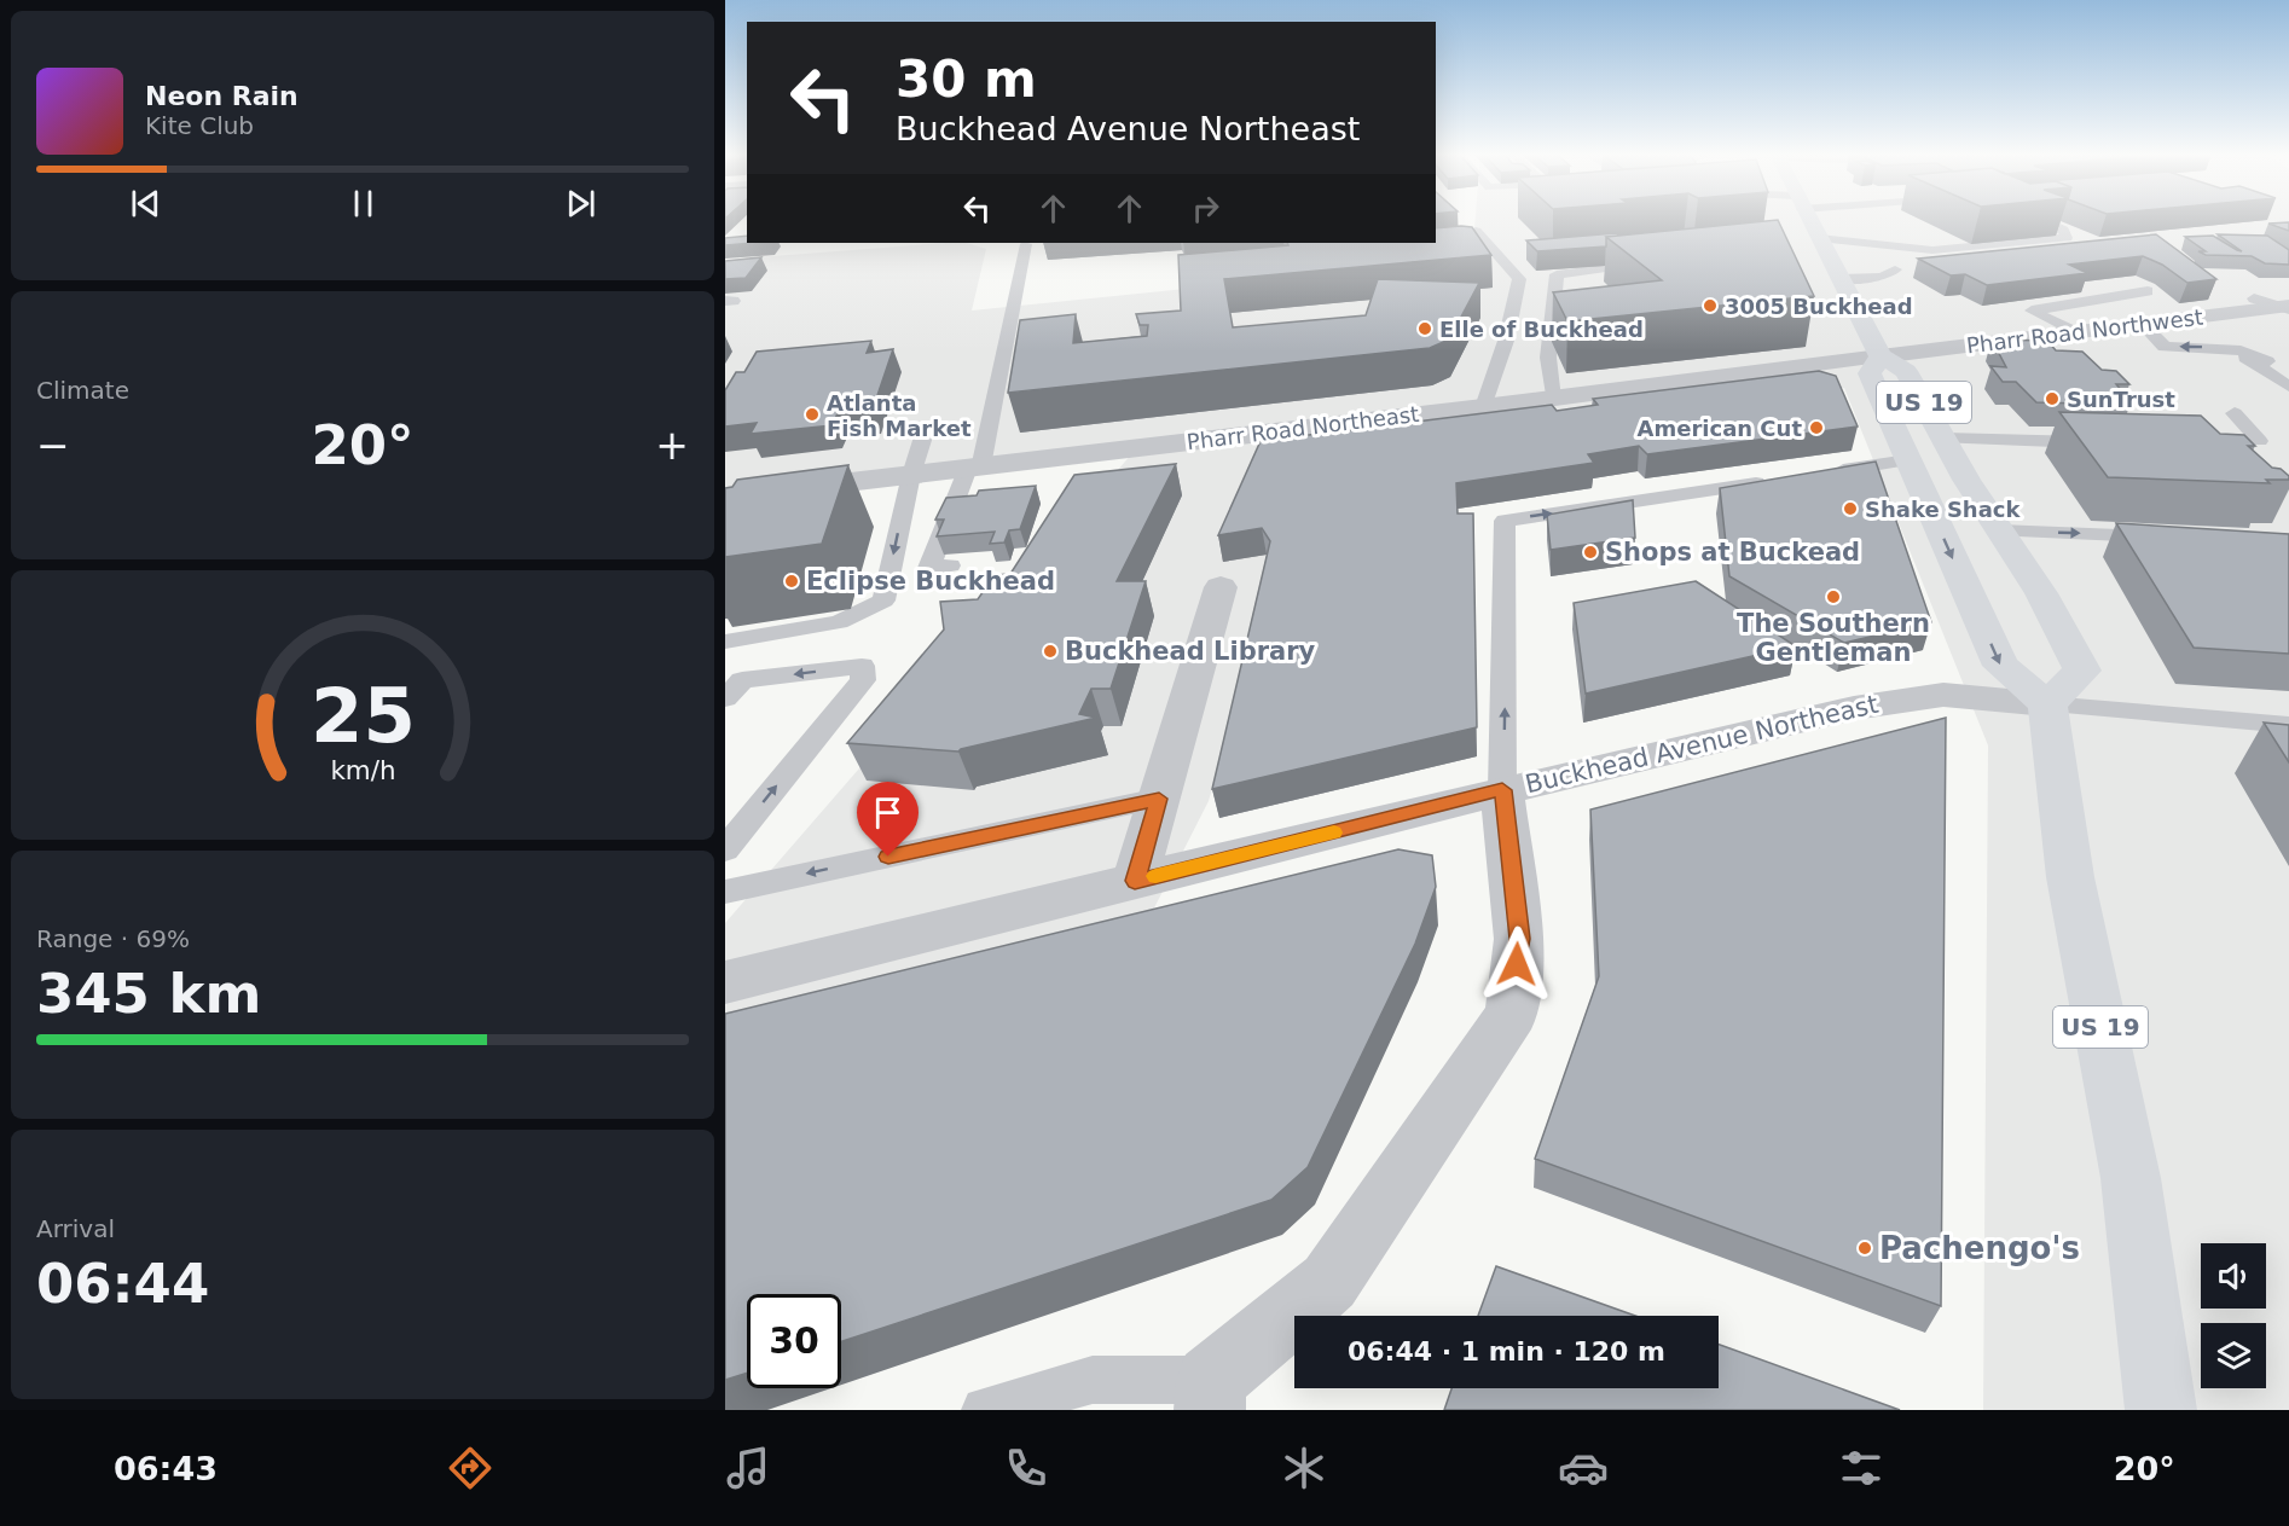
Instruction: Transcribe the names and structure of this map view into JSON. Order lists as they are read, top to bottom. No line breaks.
{"streets":{"highway":["US 19"],"street":["Pharr Road Northwest","Pharr Road Northeast","Buckhead Avenue Northeast"]},"crossings":[["Pharr Road Northwest","US 19"],["Pharr Road Northwest","Pharr Road Northeast"],["US 19","Pharr Road Northeast"],["US 19","Buckhead Avenue Northeast"]],"places":["3005 Buckhead","Elle of Buckhead","SunTrust","Atlanta Fish Market","American Cut","Shake Shack","Shops at Buckead","Eclipse Buckhead","The Southern Gentleman","Buckhead Library","Pachengo's"],"page":{"turn":["30 m","Buckhead Avenue Northeast"],"song":["Neon Rain","Kite Club"],"tile":["Climate",["Range · 69%","345 km"],["Arrival","06:44"]],"heat":["−","20°","+"],"limit":"30","trip":"06:44 · 1 min · 120 m","tabs":["06:43","20°"],"gauge":["25","km/h"]}}
